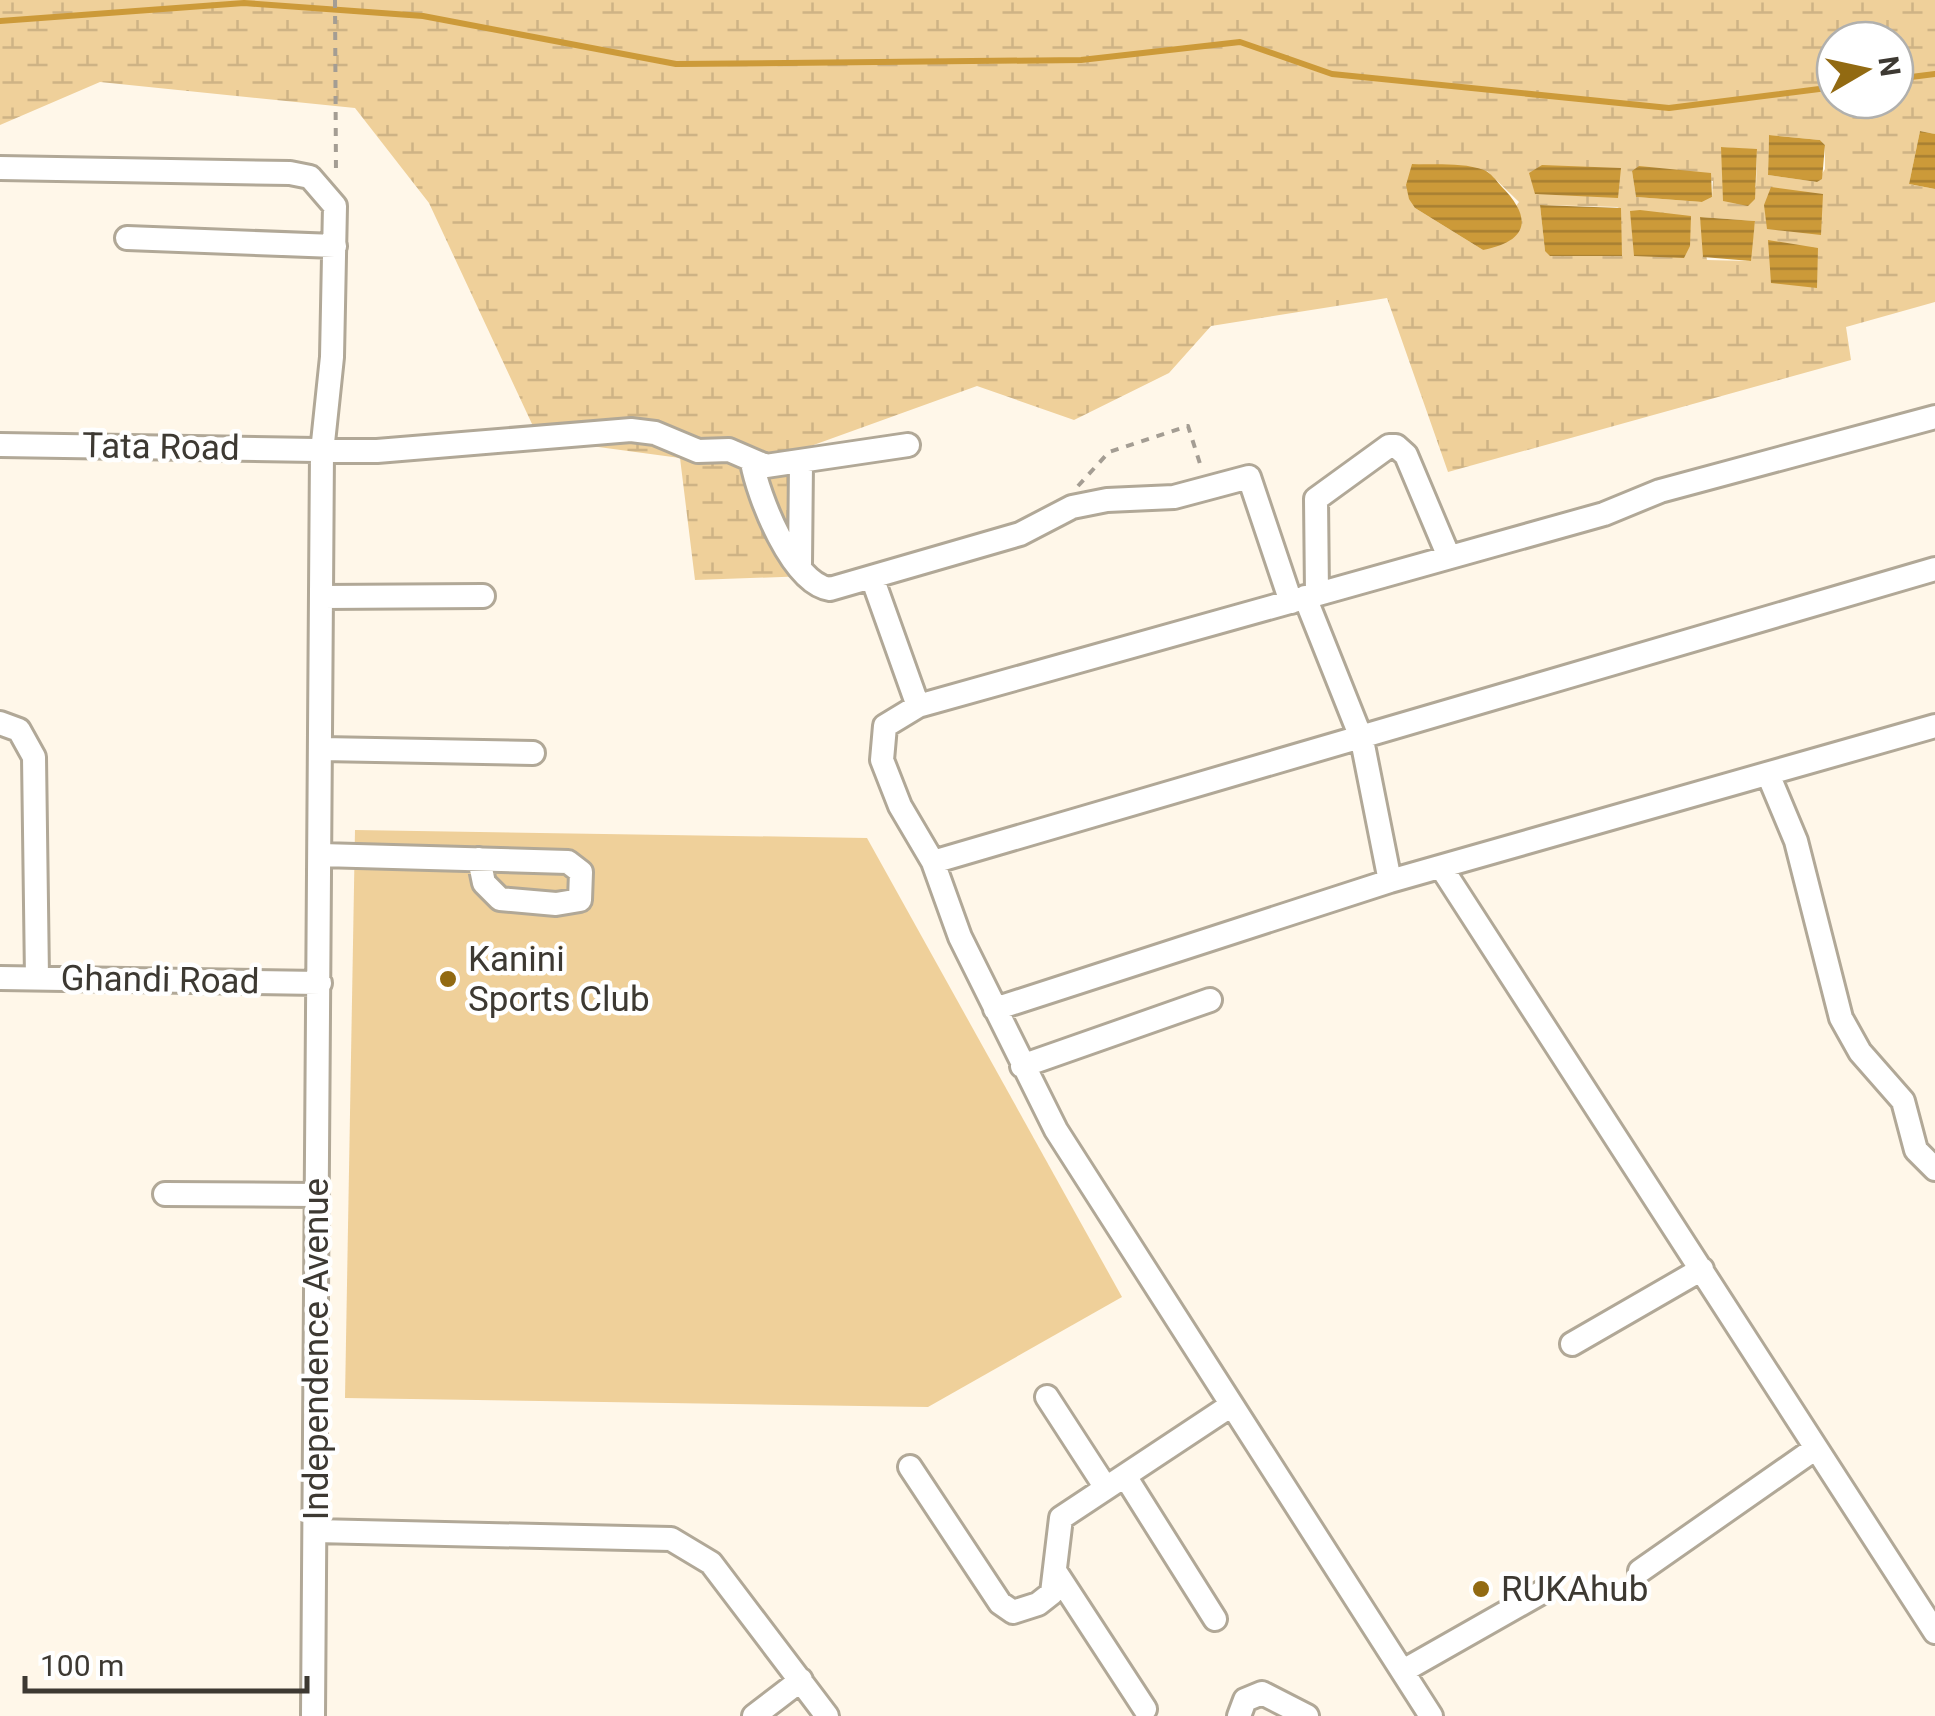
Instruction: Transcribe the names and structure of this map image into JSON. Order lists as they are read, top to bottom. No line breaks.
{"streets":{"street":["Tata Road","Ghandi Road","Independence Avenue"]},"crossings":[["Tata Road","Independence Avenue"],["Ghandi Road","Independence Avenue"]],"places":["Kanini Sports Club","RUKAhub"],"scale_bar":"100 m","north":"right"}
